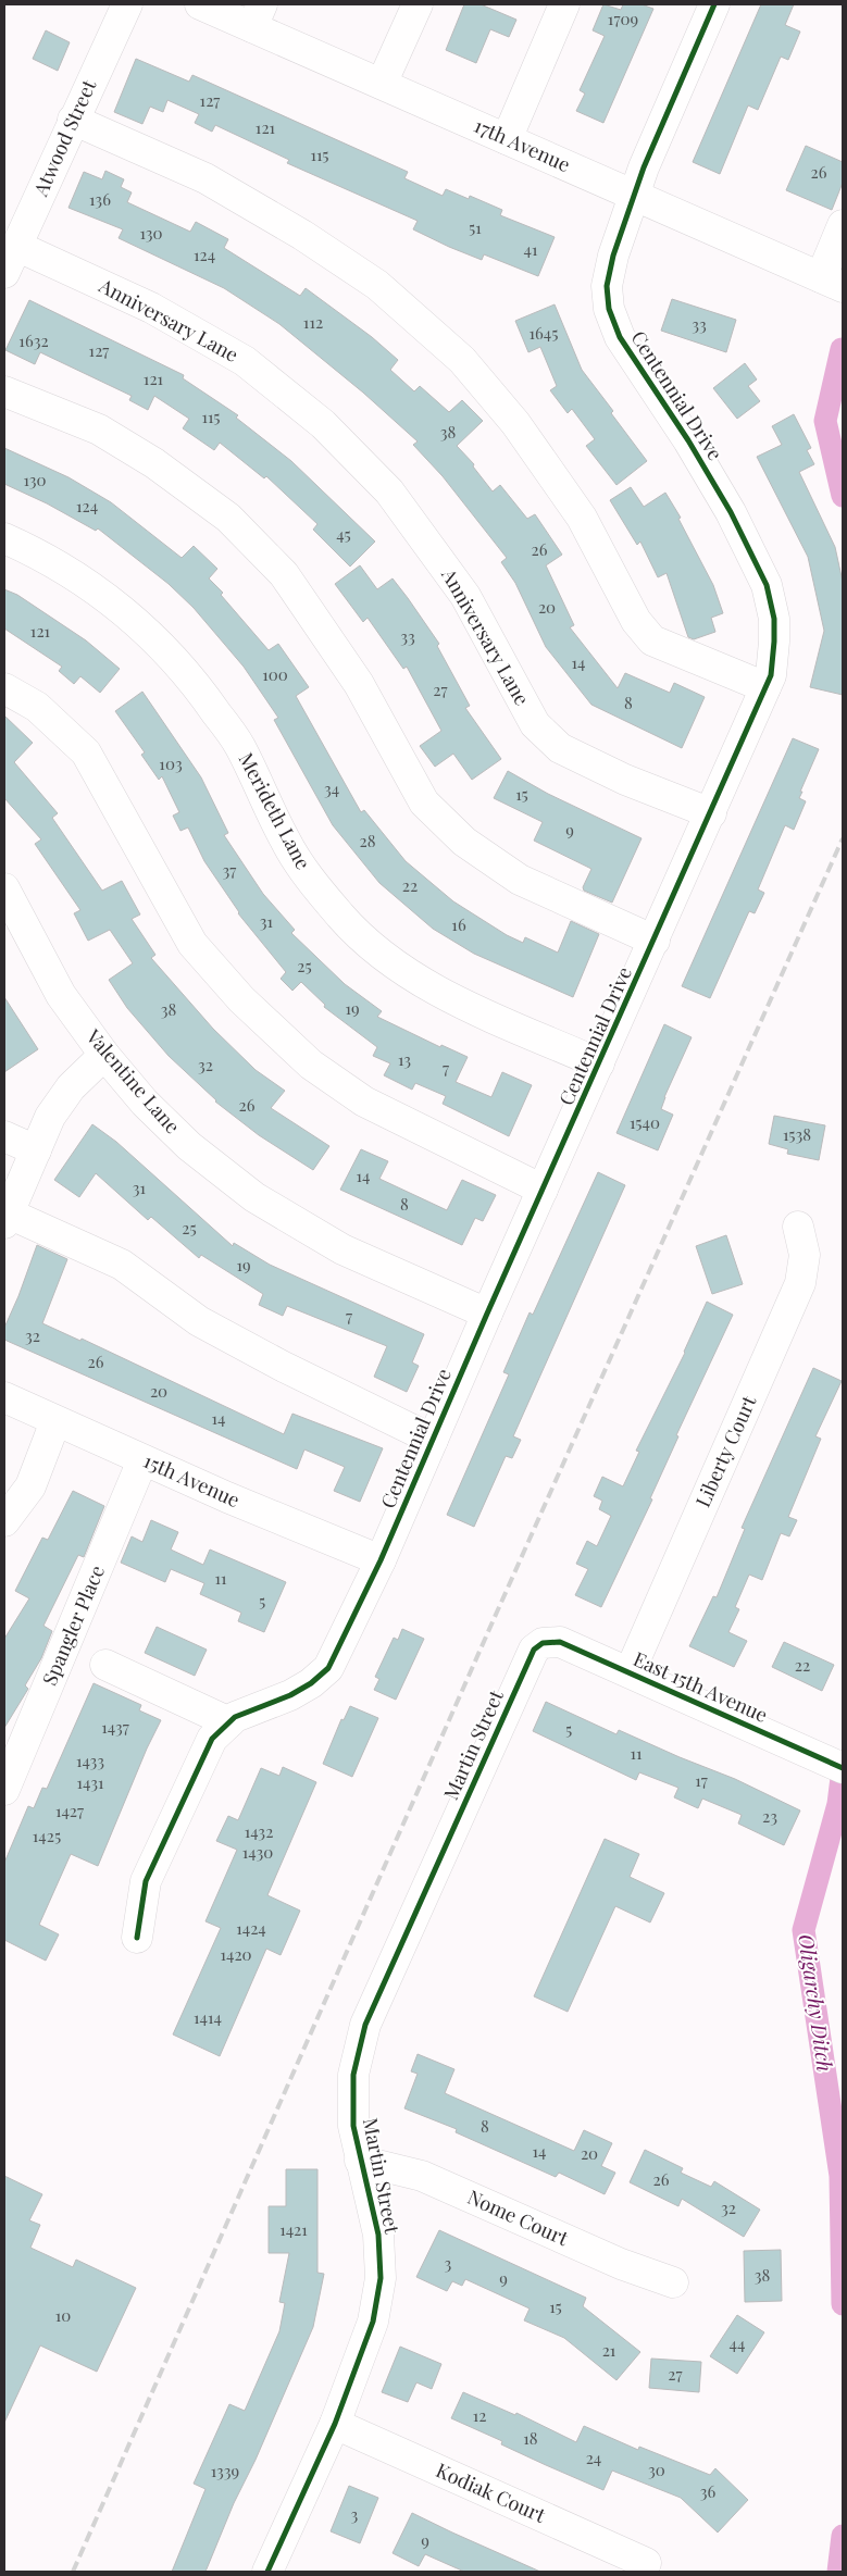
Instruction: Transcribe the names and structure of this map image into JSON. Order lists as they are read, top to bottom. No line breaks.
{"streets":{"street":["Atwood Street","17th Avenue","Anniversary Lane","Centennial Drive","Merideth Lane","Valentine Lane","Liberty Court","15th Avenue","Spangler Place","East 15th Avenue","Martin Street","Nome Court","Kodiak Court"]},"crossings":[["Atwood Street","Anniversary Lane"],["17th Avenue","Centennial Drive"],["Anniversary Lane","Centennial Drive"],["Centennial Drive","Merideth Lane"],["Centennial Drive","Valentine Lane"],["Centennial Drive","15th Avenue"],["Liberty Court","East 15th Avenue"],["15th Avenue","Spangler Place"],["East 15th Avenue","Martin Street"],["Martin Street","Nome Court"],["Martin Street","Kodiak Court"]],"water":["Oligarchy Ditch"],"house_numbers":["1709","127","121","115","26","136","51","130","41","124","112","33","1645","1632","127","121","115","38","130","124","45","26","20","121","33","14","100","27","8","103","34","15","9","28","37","22","31","16","25","19","38","13","32","7","26","1540","1538","14","31","8","25","19","7","32","26","20","14","11","5","22","1437","5","11","1433","17","1431","1427","23","1432","1425","1430","1424","1420","1414","8","14","20","26","32","1421","3","38","9","15","10","44","21","27","12","18","24","30","1339","36","3","9"]}
